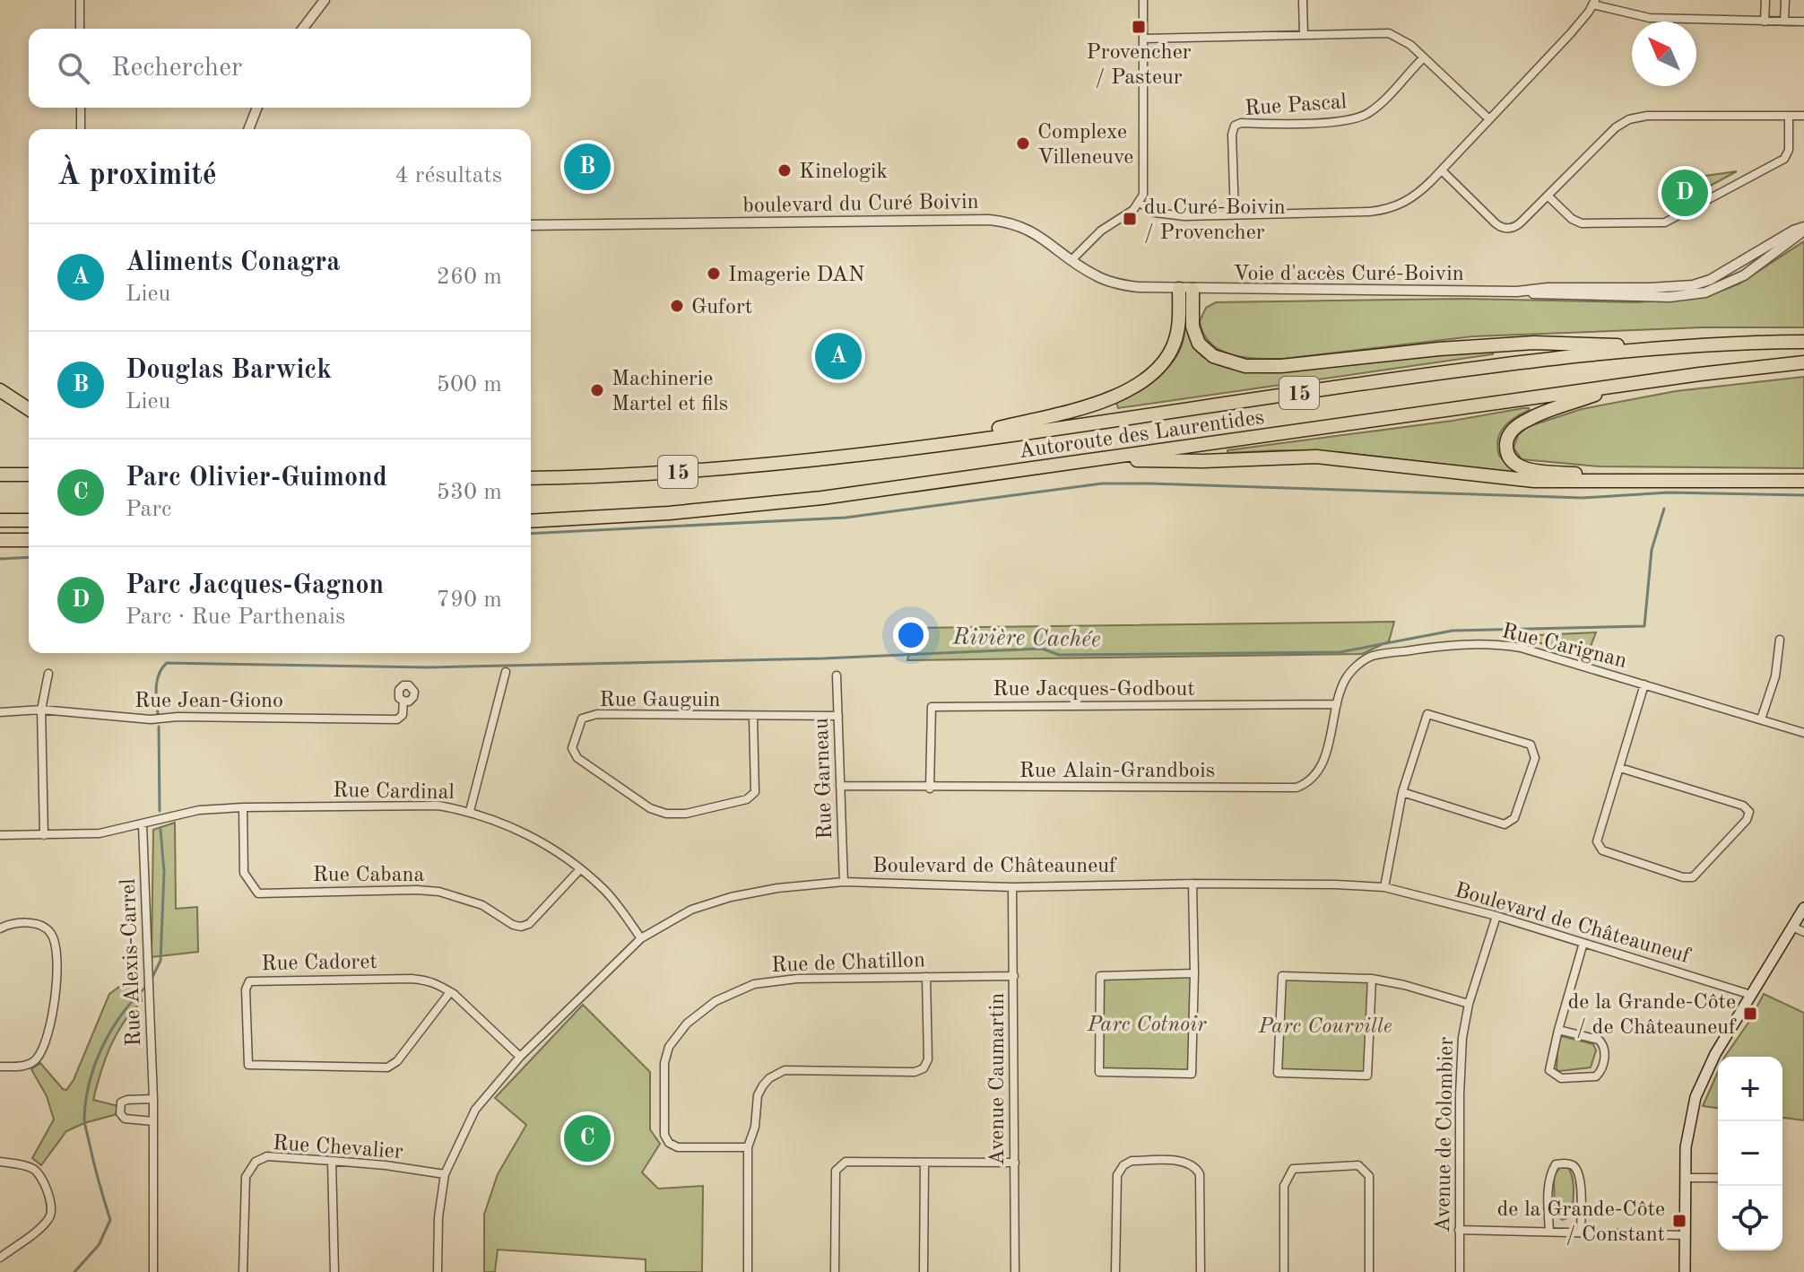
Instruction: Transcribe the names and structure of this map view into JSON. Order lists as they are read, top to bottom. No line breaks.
{"streets":{"highway":["15","Autoroute des Laurentides"],"street":["Rue Pascal","boulevard du Curé Boivin","Voie d'accès Curé-Boivin","Rue Carignan","Rue Jacques-Godbout","Rue Gauguin","Rue Jean-Giono","Rue Alain-Grandbois","Rue Garneau","Rue Cardinal","Boulevard de Châteauneuf","Rue Cabana","Rue Cadoret","Rue de Chatillon","Rue Alexis-Carrel","Avenue Caumartin","Avenue de Colombier","Rue Chevalier"]},"crossings":[["boulevard du Curé Boivin","Voie d'accès Curé-Boivin"],["Rue Carignan","Rue Jacques-Godbout"],["Rue Carignan","Rue Alain-Grandbois"],["Rue Jacques-Godbout","Rue Alain-Grandbois"],["Rue Gauguin","Rue Garneau"],["Rue Alain-Grandbois","Rue Garneau"],["Rue Garneau","Boulevard de Châteauneuf"],["Rue Cardinal","Boulevard de Châteauneuf"],["Rue Cardinal","Rue Cabana"],["Rue Cardinal","Rue Alexis-Carrel"],["Boulevard de Châteauneuf","Rue Cadoret"],["Boulevard de Châteauneuf","Avenue Caumartin"],["Boulevard de Châteauneuf","Avenue de Colombier"],["Boulevard de Châteauneuf","Rue Chevalier"],["Rue de Chatillon","Avenue Caumartin"]],"water":["Rivière Cachée"],"parks":["Parc Cotnoir","Parc Courville"],"places":{"transit":["Provencher / Pasteur","du Curé-Boivin / Provencher","de la Grande-Côte / de Châteauneuf","de la Grande-Côte / Constant"],"other":["Complexe Villeneuve","Kinelogik","Imagerie DAN","Gufort","Machinerie Martel et fils"]},"north":"top left","page":{"search":"Rechercher","heading":["À proximité","4 résultats"],"pins":["B","D","A","C"],"list":[{"mark":"A","name":"Aliments Conagra","note":"Lieu","value":"260 m"},{"mark":"B","name":"Douglas Barwick","note":"Lieu","value":"500 m"},{"mark":"C","name":"Parc Olivier-Guimond","note":"Parc","value":"530 m"},{"mark":"D","name":"Parc Jacques-Gagnon","note":"Parc · Rue Parthenais","value":"790 m"}],"map_buttons":["+","−"]}}
